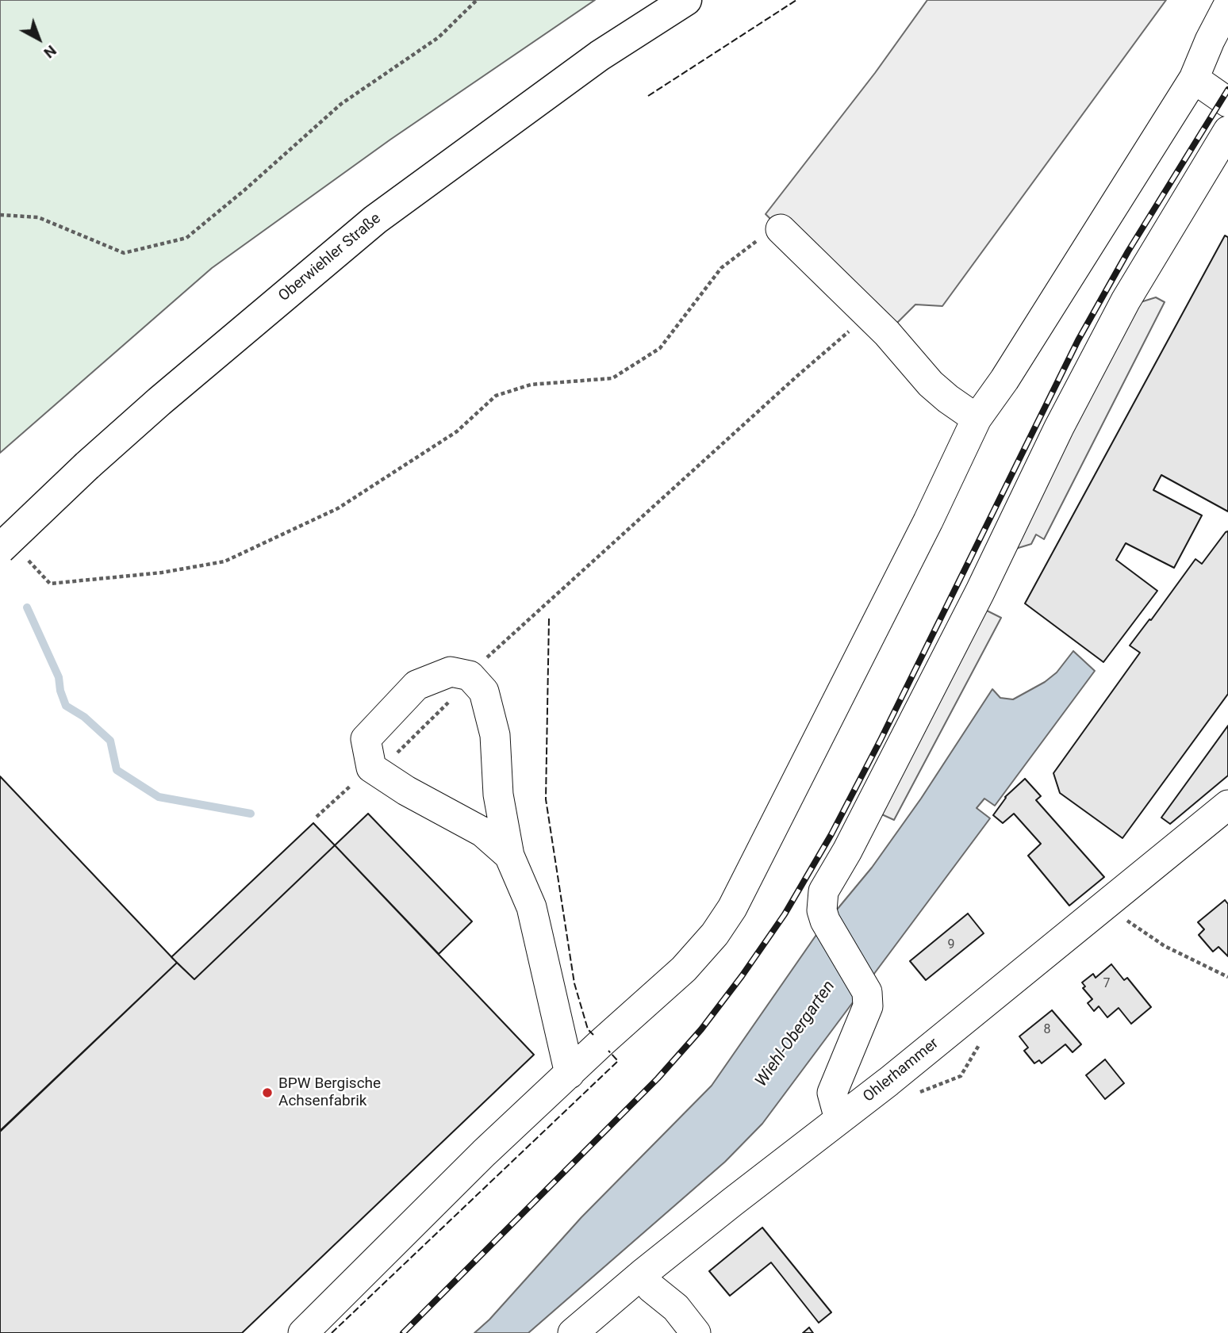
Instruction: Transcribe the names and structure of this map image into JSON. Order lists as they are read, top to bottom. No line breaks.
{"streets":{"main road":["Oberwiehler Straße"],"street":["Ohlerhammer"]},"water":["Wiehl-Obergarten"],"places":["BPW Bergische Achsenfabrik"],"house_numbers":["9","7","8"],"north":"bottom right"}
